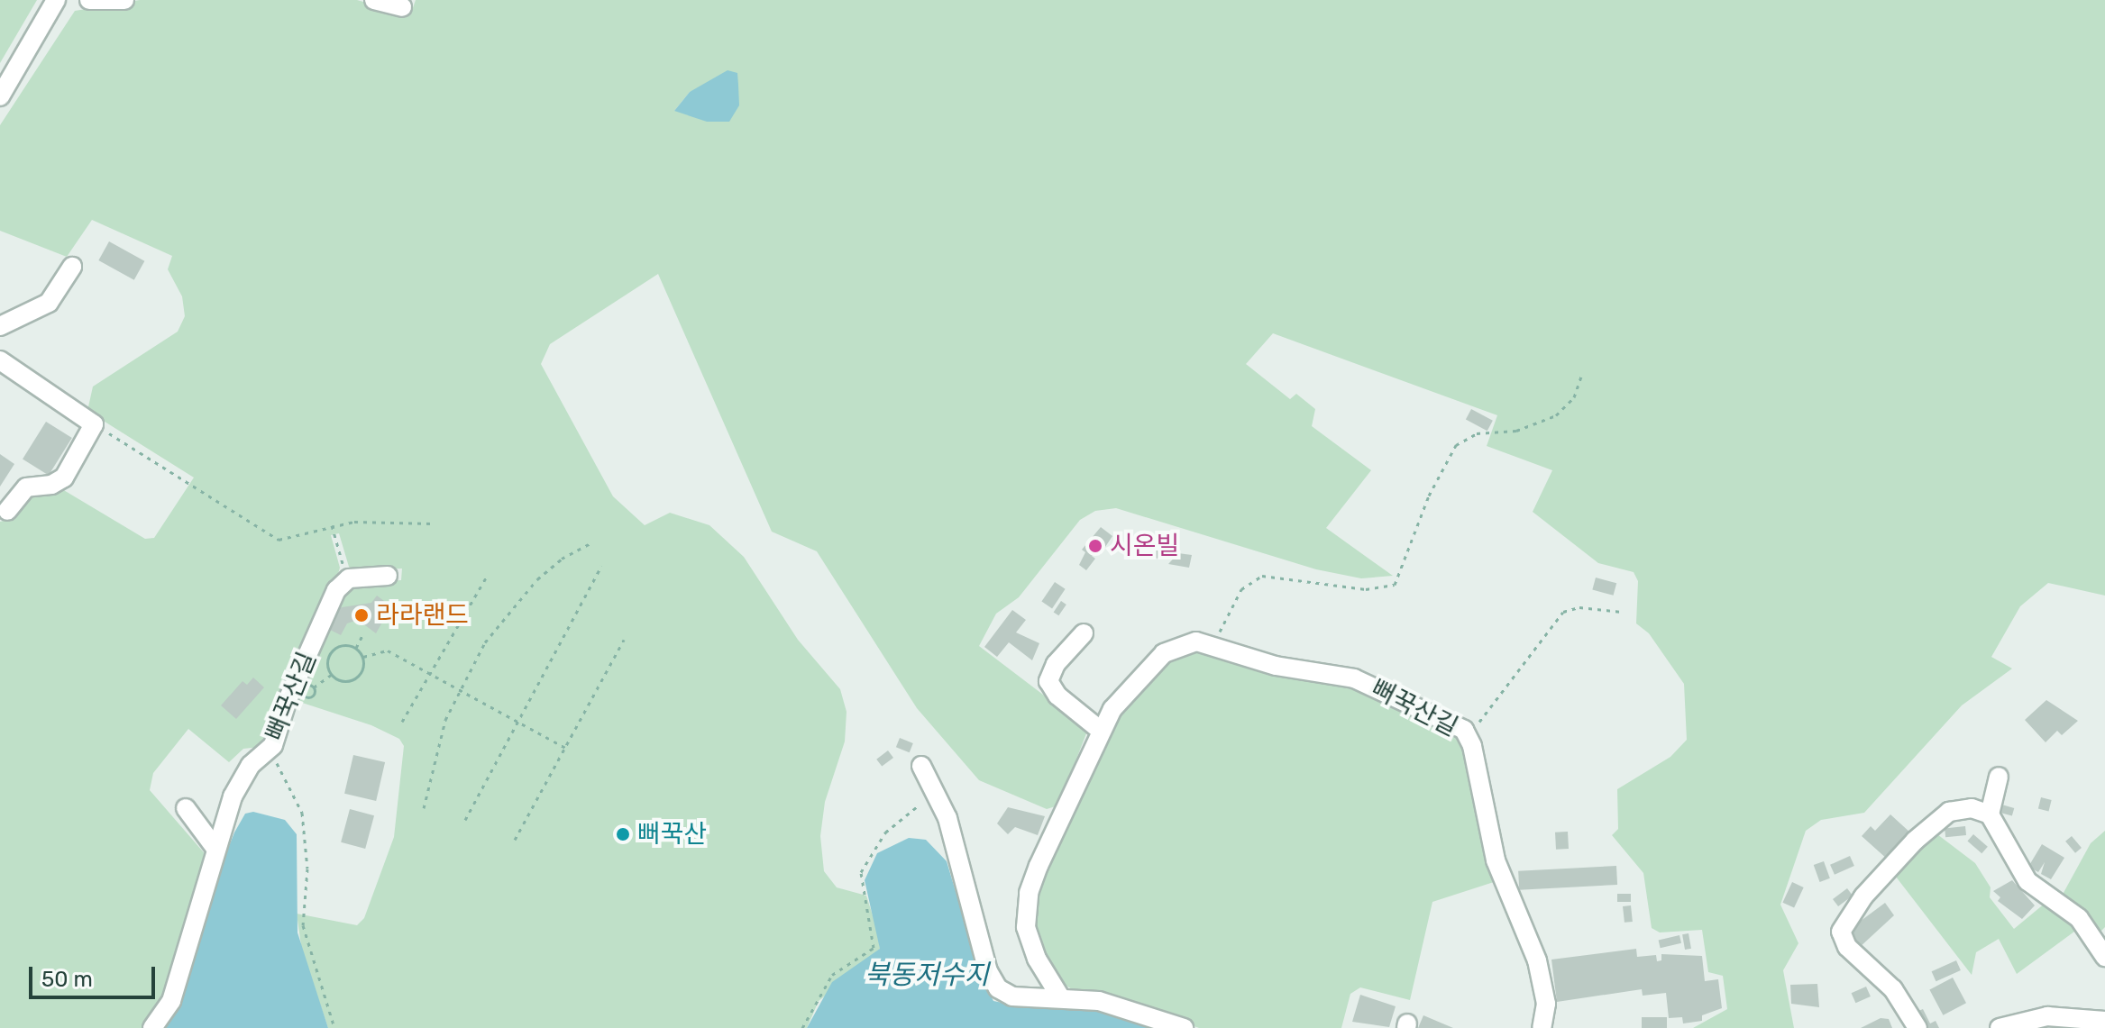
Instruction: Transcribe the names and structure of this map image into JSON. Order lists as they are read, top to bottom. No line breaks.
{"streets":{"street":["뻐꾹산길"]},"water":["북동저수지"],"places":["시온빌","라라랜드","뻐꾹산"],"scale_bar":"50 m"}
